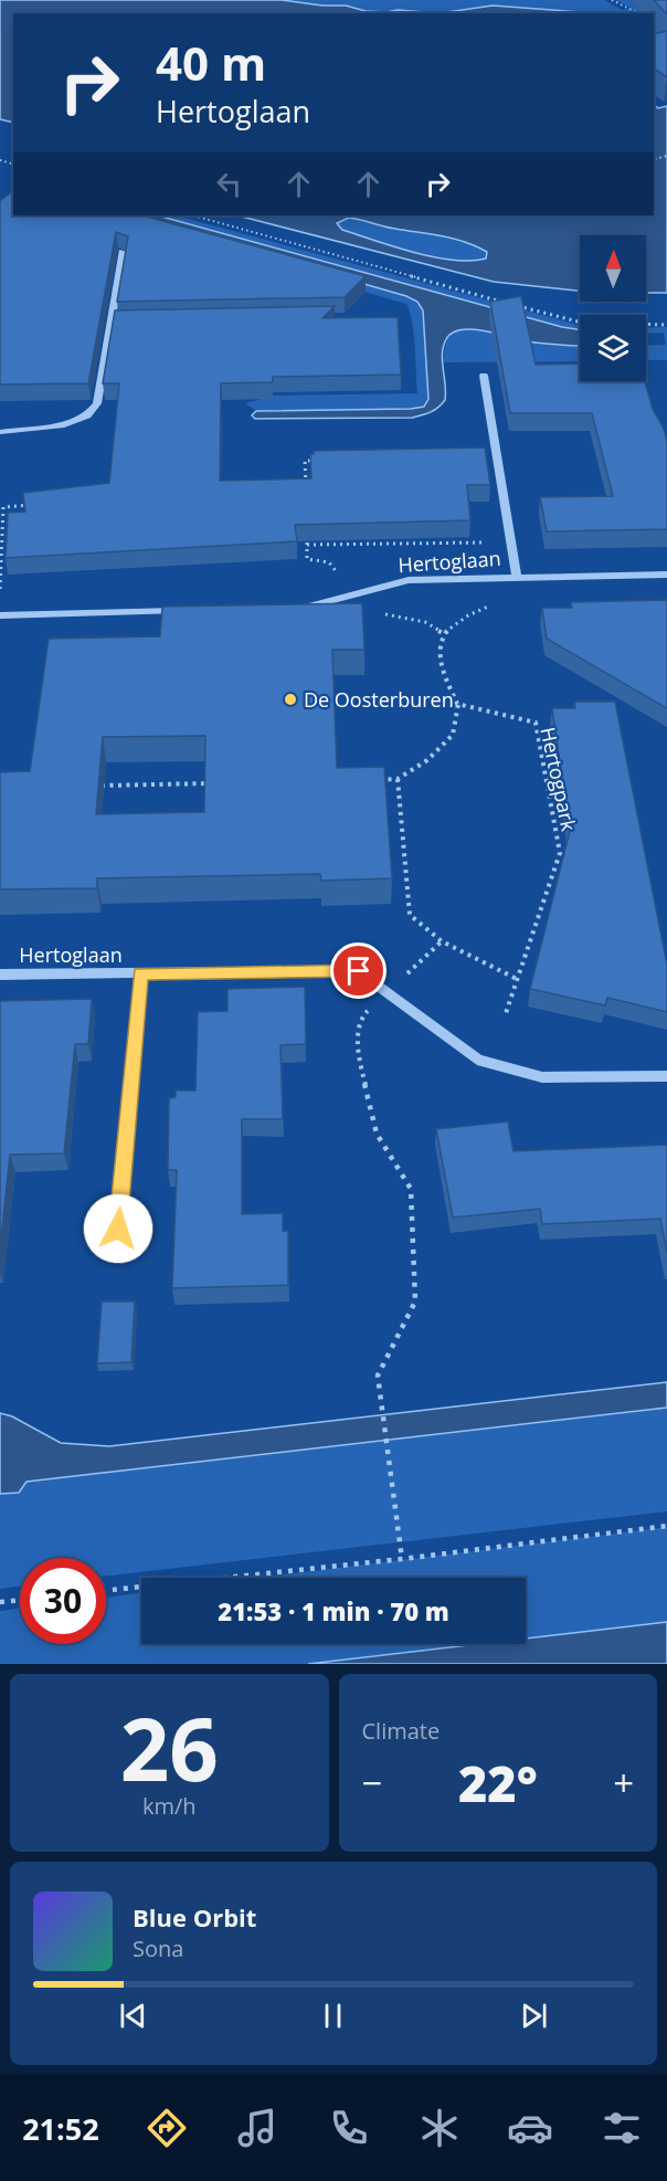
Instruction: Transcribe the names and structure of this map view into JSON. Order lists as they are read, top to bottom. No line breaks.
{"streets":{"street":["Hertoglaan"],"path":["Hertogpark"]},"places":["De Oosterburen"],"north":"top","page":{"turn":["40 m","Hertoglaan"],"limit":"30","trip":"21:53 · 1 min · 70 m","tile":[["26","km/h"],"Climate"],"heat":["−","22°","+"],"song":["Blue Orbit","Sona"],"tabs":"21:52"}}
